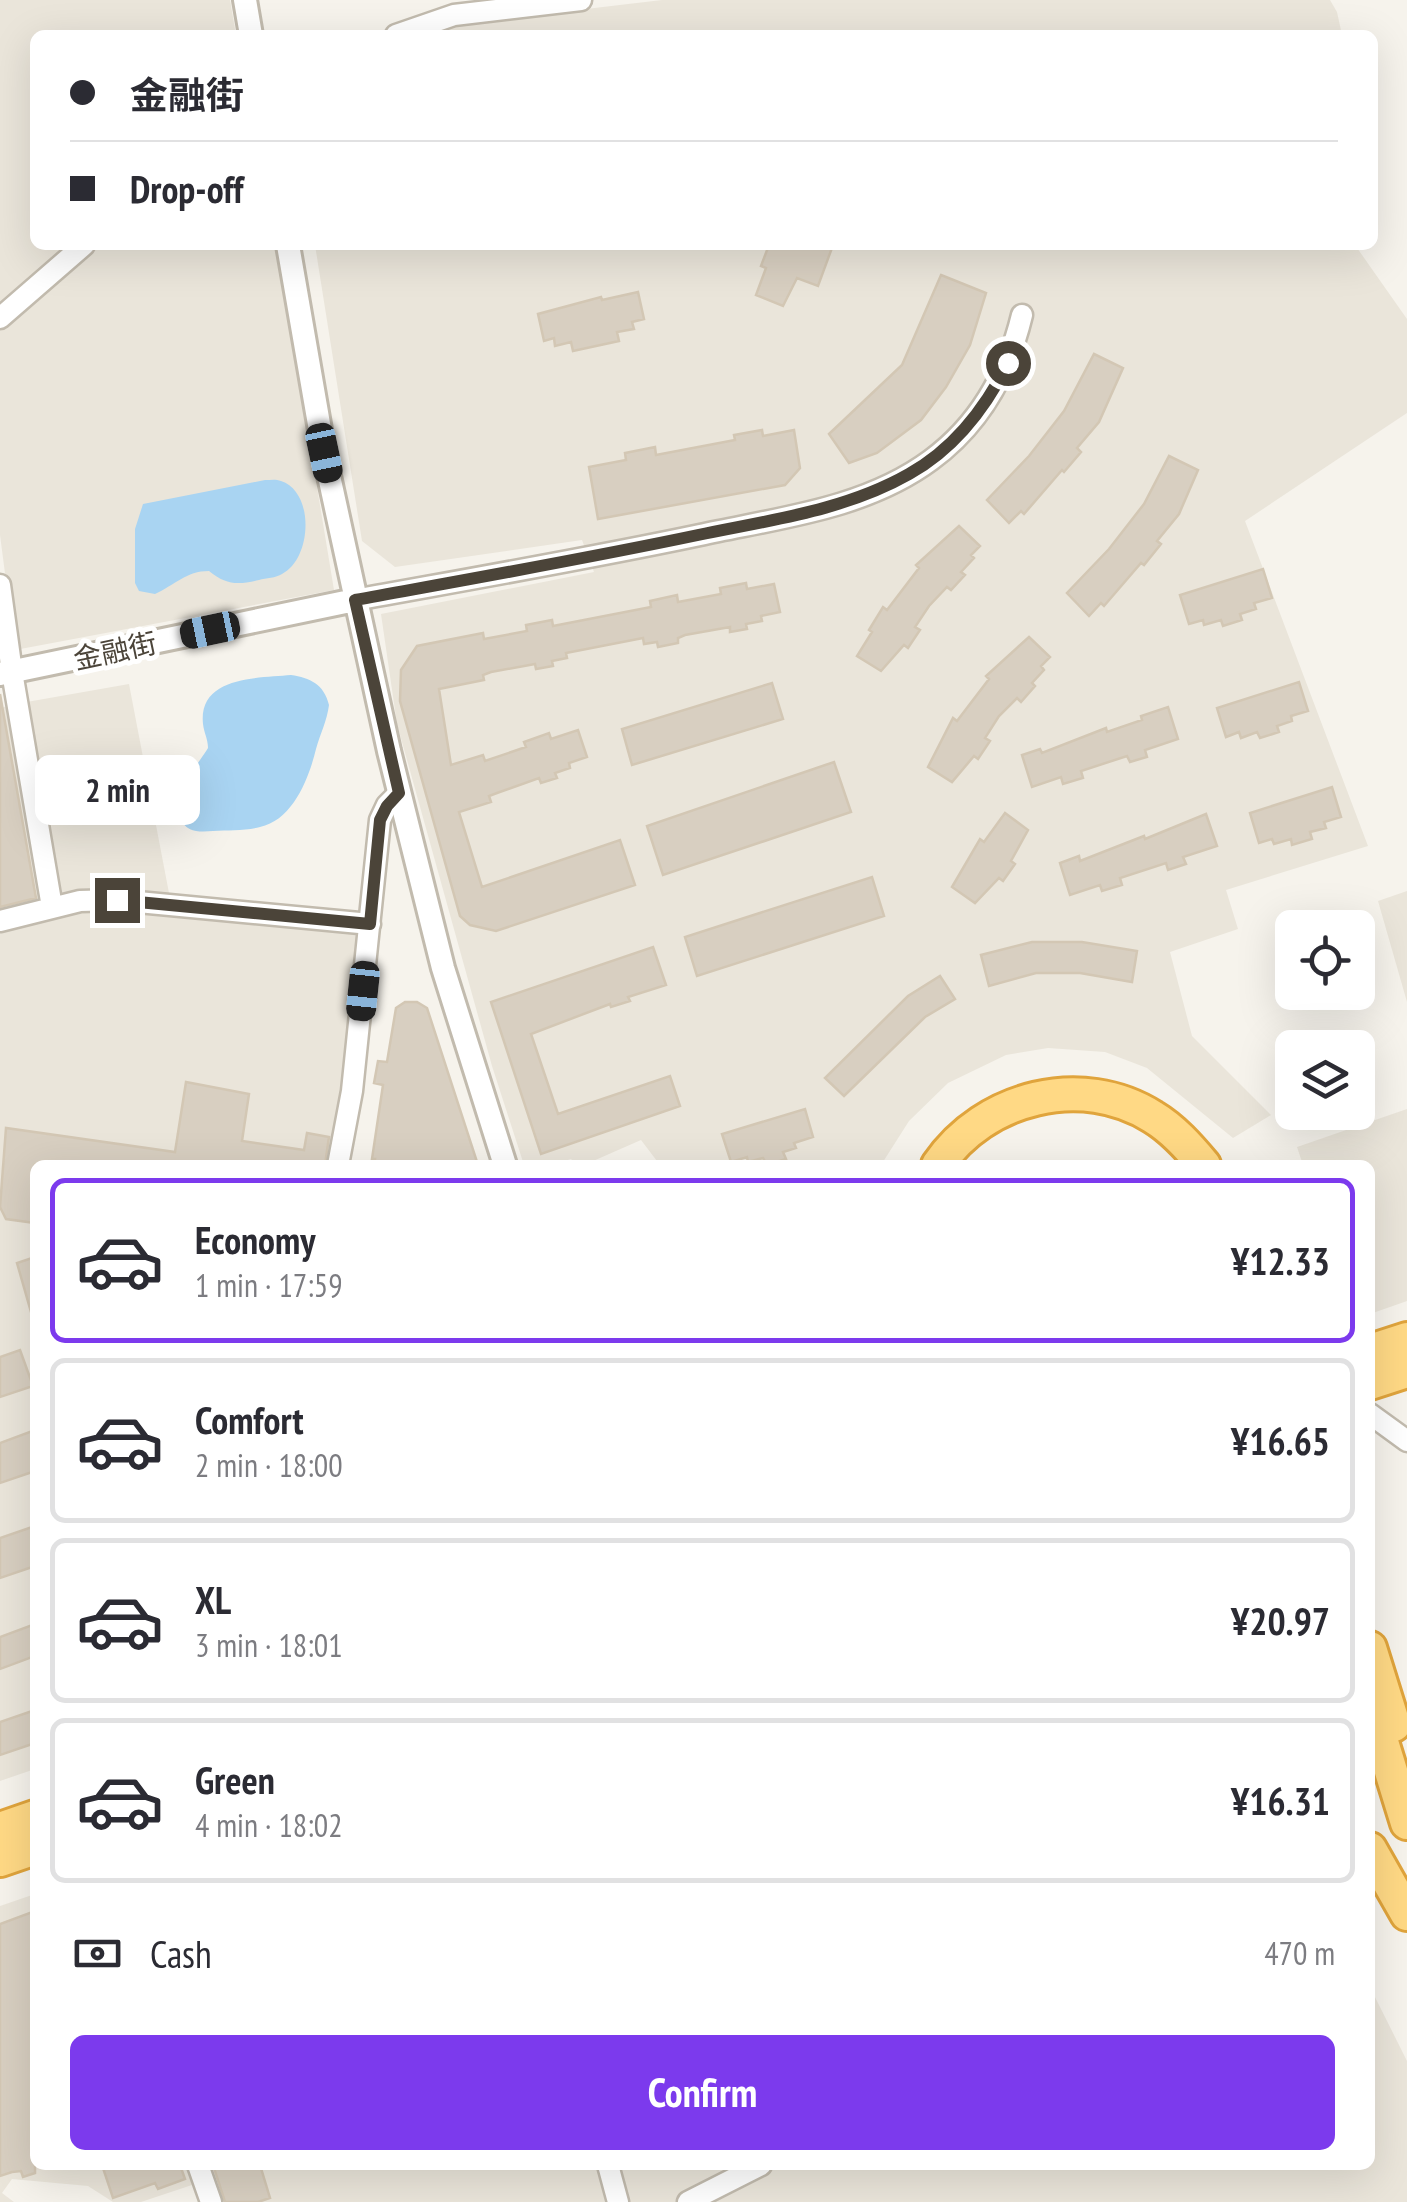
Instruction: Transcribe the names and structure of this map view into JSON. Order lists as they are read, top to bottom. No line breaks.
{"streets":{"street":["金融街"]},"page":{"banner":["金融街","Drop-off"],"bubble":"2 min","list":[{"name":"Economy","note":"1 min · 17:59","value":"¥12.33"},{"name":"Comfort","note":"2 min · 18:00","value":"¥16.65"},{"name":"XL","note":"3 min · 18:01","value":"¥20.97"},{"name":"Green","note":"4 min · 18:02","value":"¥16.31"}],"pay":["Cash","470 m"],"buttons":"Confirm"}}
